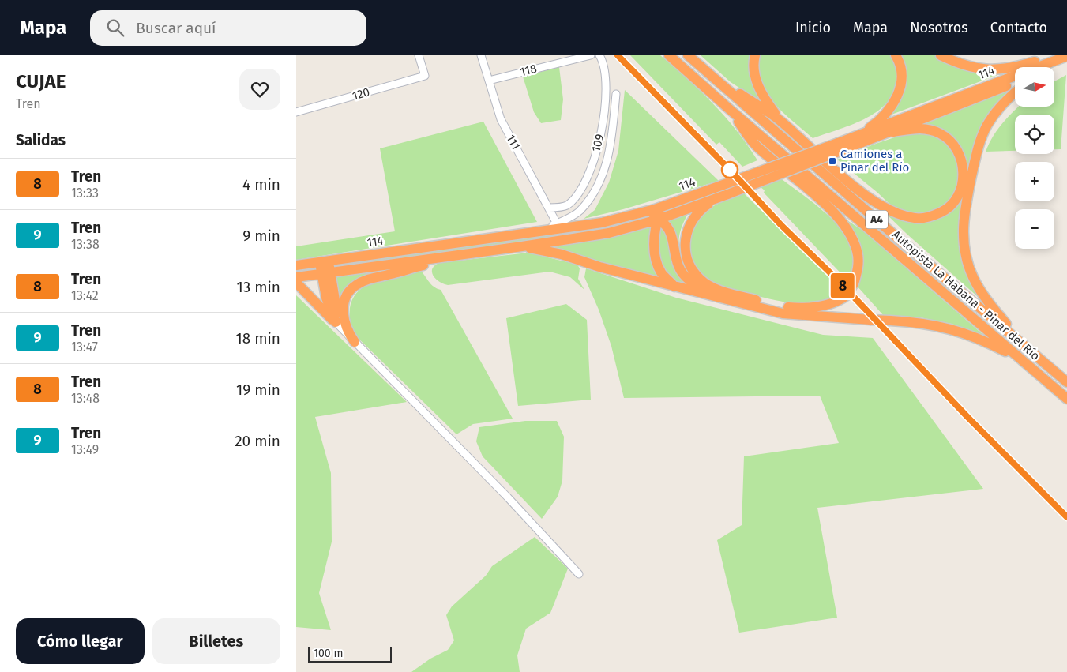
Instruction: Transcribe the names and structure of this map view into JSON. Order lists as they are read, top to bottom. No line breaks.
{"streets":{"highway":["114","A4","Autopista La Habana - Pinar del Río"],"street":["118","120","111","109"]},"crossings":[["118","111"],["111","109"]],"places":{"transit":["Camiones a Pinar del Río"]},"scale_bar":"100 m","north":"right","page":{"header":"Mapa","search":"Buscar aquí","nav":["Inicio","Mapa","Nosotros","Contacto"],"heading":[["CUJAE","Tren"],"Salidas"],"on_map":"8","map_buttons":["+","−"],"list":[{"mark":"8","name":"Tren","note":"13:33","value":"4 min"},{"mark":"9","name":"Tren","note":"13:38","value":"9 min"},{"mark":"8","name":"Tren","note":"13:42","value":"13 min"},{"mark":"9","name":"Tren","note":"13:47","value":"18 min"},{"mark":"8","name":"Tren","note":"13:48","value":"19 min"},{"mark":"9","name":"Tren","note":"13:49","value":"20 min"}],"buttons":["Cómo llegar","Billetes"],"scale":"100 m"}}
